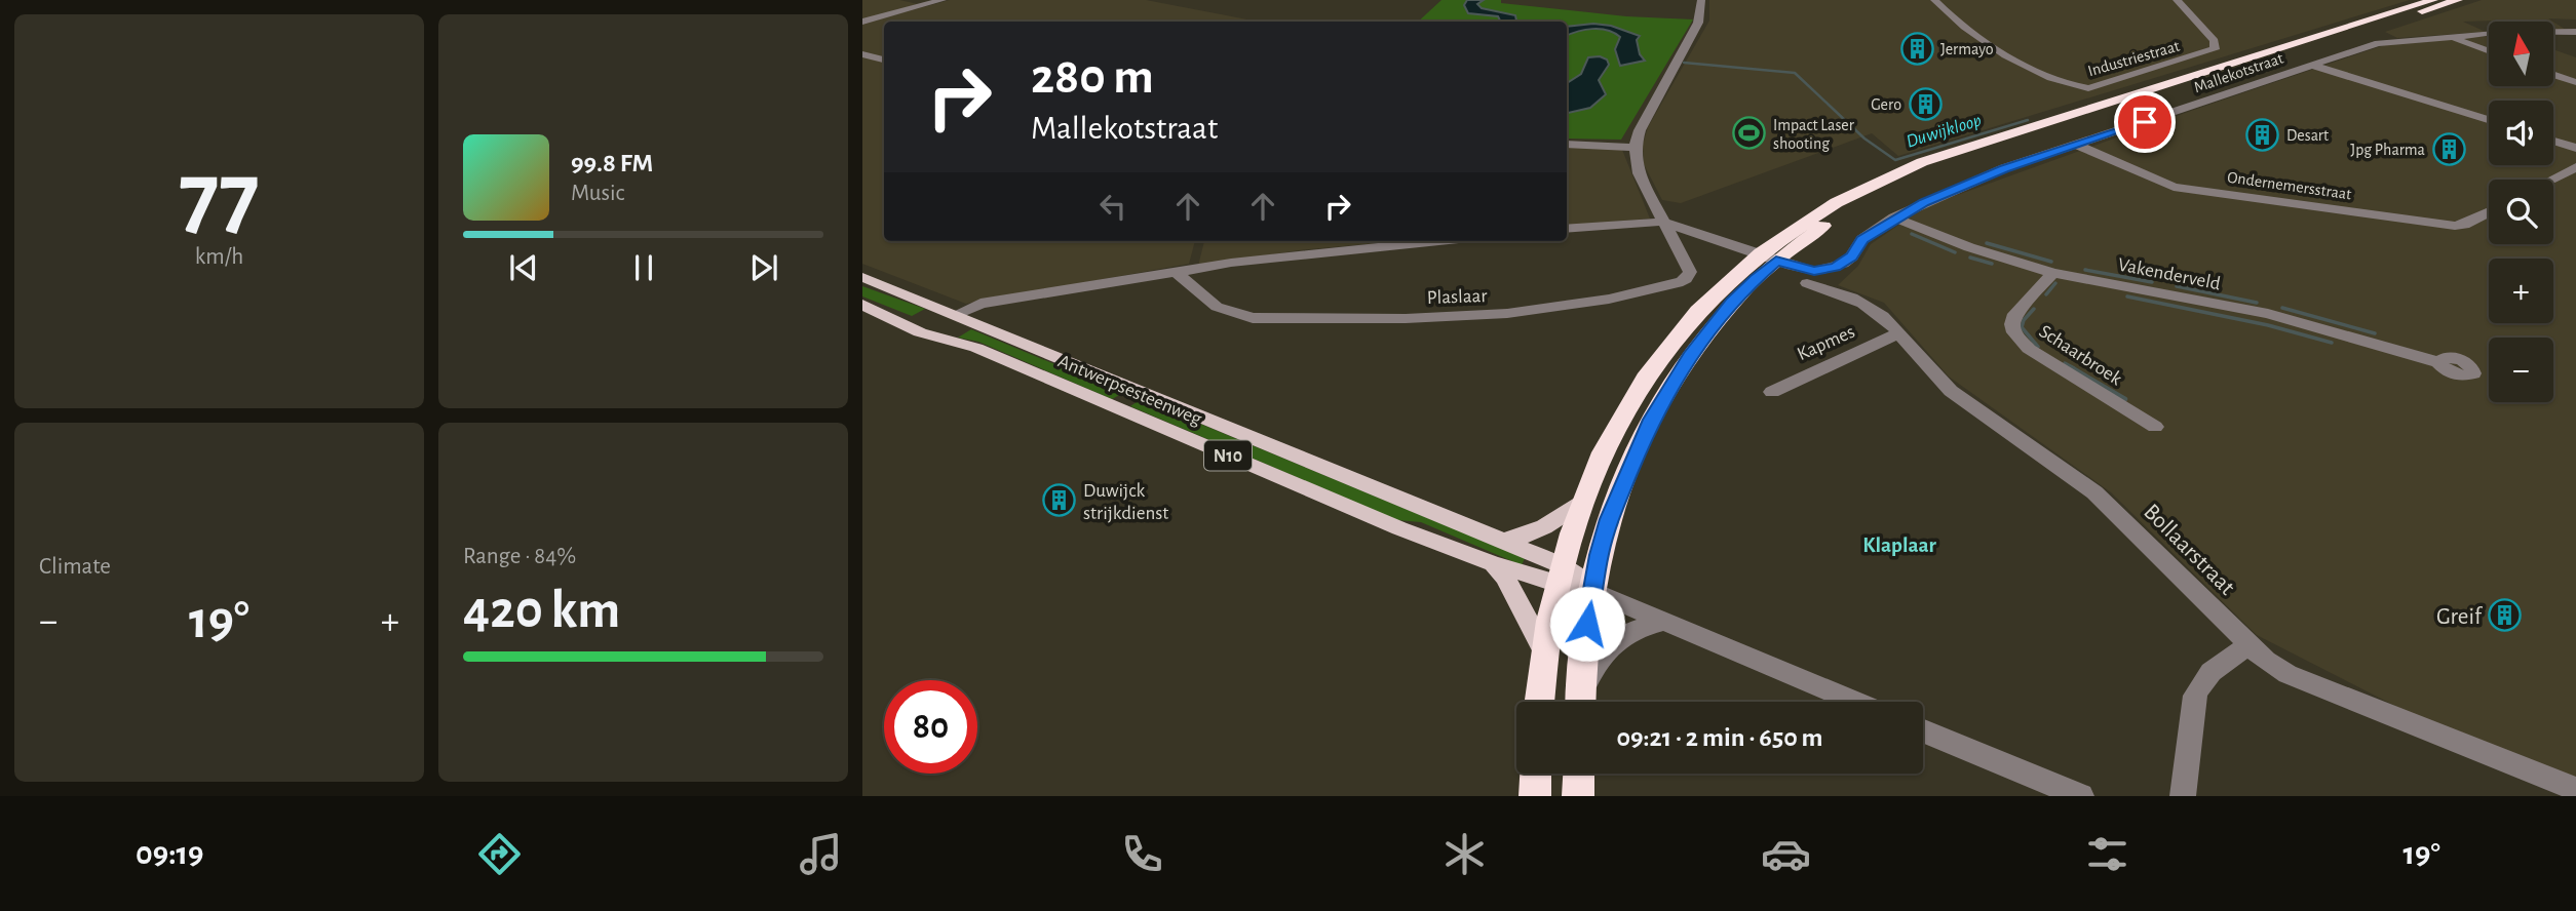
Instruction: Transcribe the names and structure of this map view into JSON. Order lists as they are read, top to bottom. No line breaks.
{"streets":{"main road":["Antwerpsesteenweg","N10"],"street":["Industriestraat","Mallekotstraat","Ondernemersstraat","Vakenderveld","Plaslaar","Kapmes","Schaarbroek","Bollaarstraat"]},"crossings":[["Mallekotstraat","Ondernemersstraat"],["Mallekotstraat","Vakenderveld"],["Vakenderveld","Schaarbroek"],["Kapmes","Bollaarstraat"]],"districts":["Klaplaar"],"water":["Duwijkloop"],"places":{"building":["Jermayo","Gero","Desart","Jpg Pharma","Duwijck strijkdienst","Greif"],"sports":["Impact Laser shooting"]},"north":"top","page":{"tile":[["77","km/h"],"Climate",["Range · 84%","420 km"]],"map_buttons":["+","−"],"turn":["280 m","Mallekotstraat"],"song":["99.8 FM","Music"],"heat":["−","19°","+"],"limit":"80","trip":"09:21 · 2 min · 650 m","tabs":["09:19","19°"]}}
